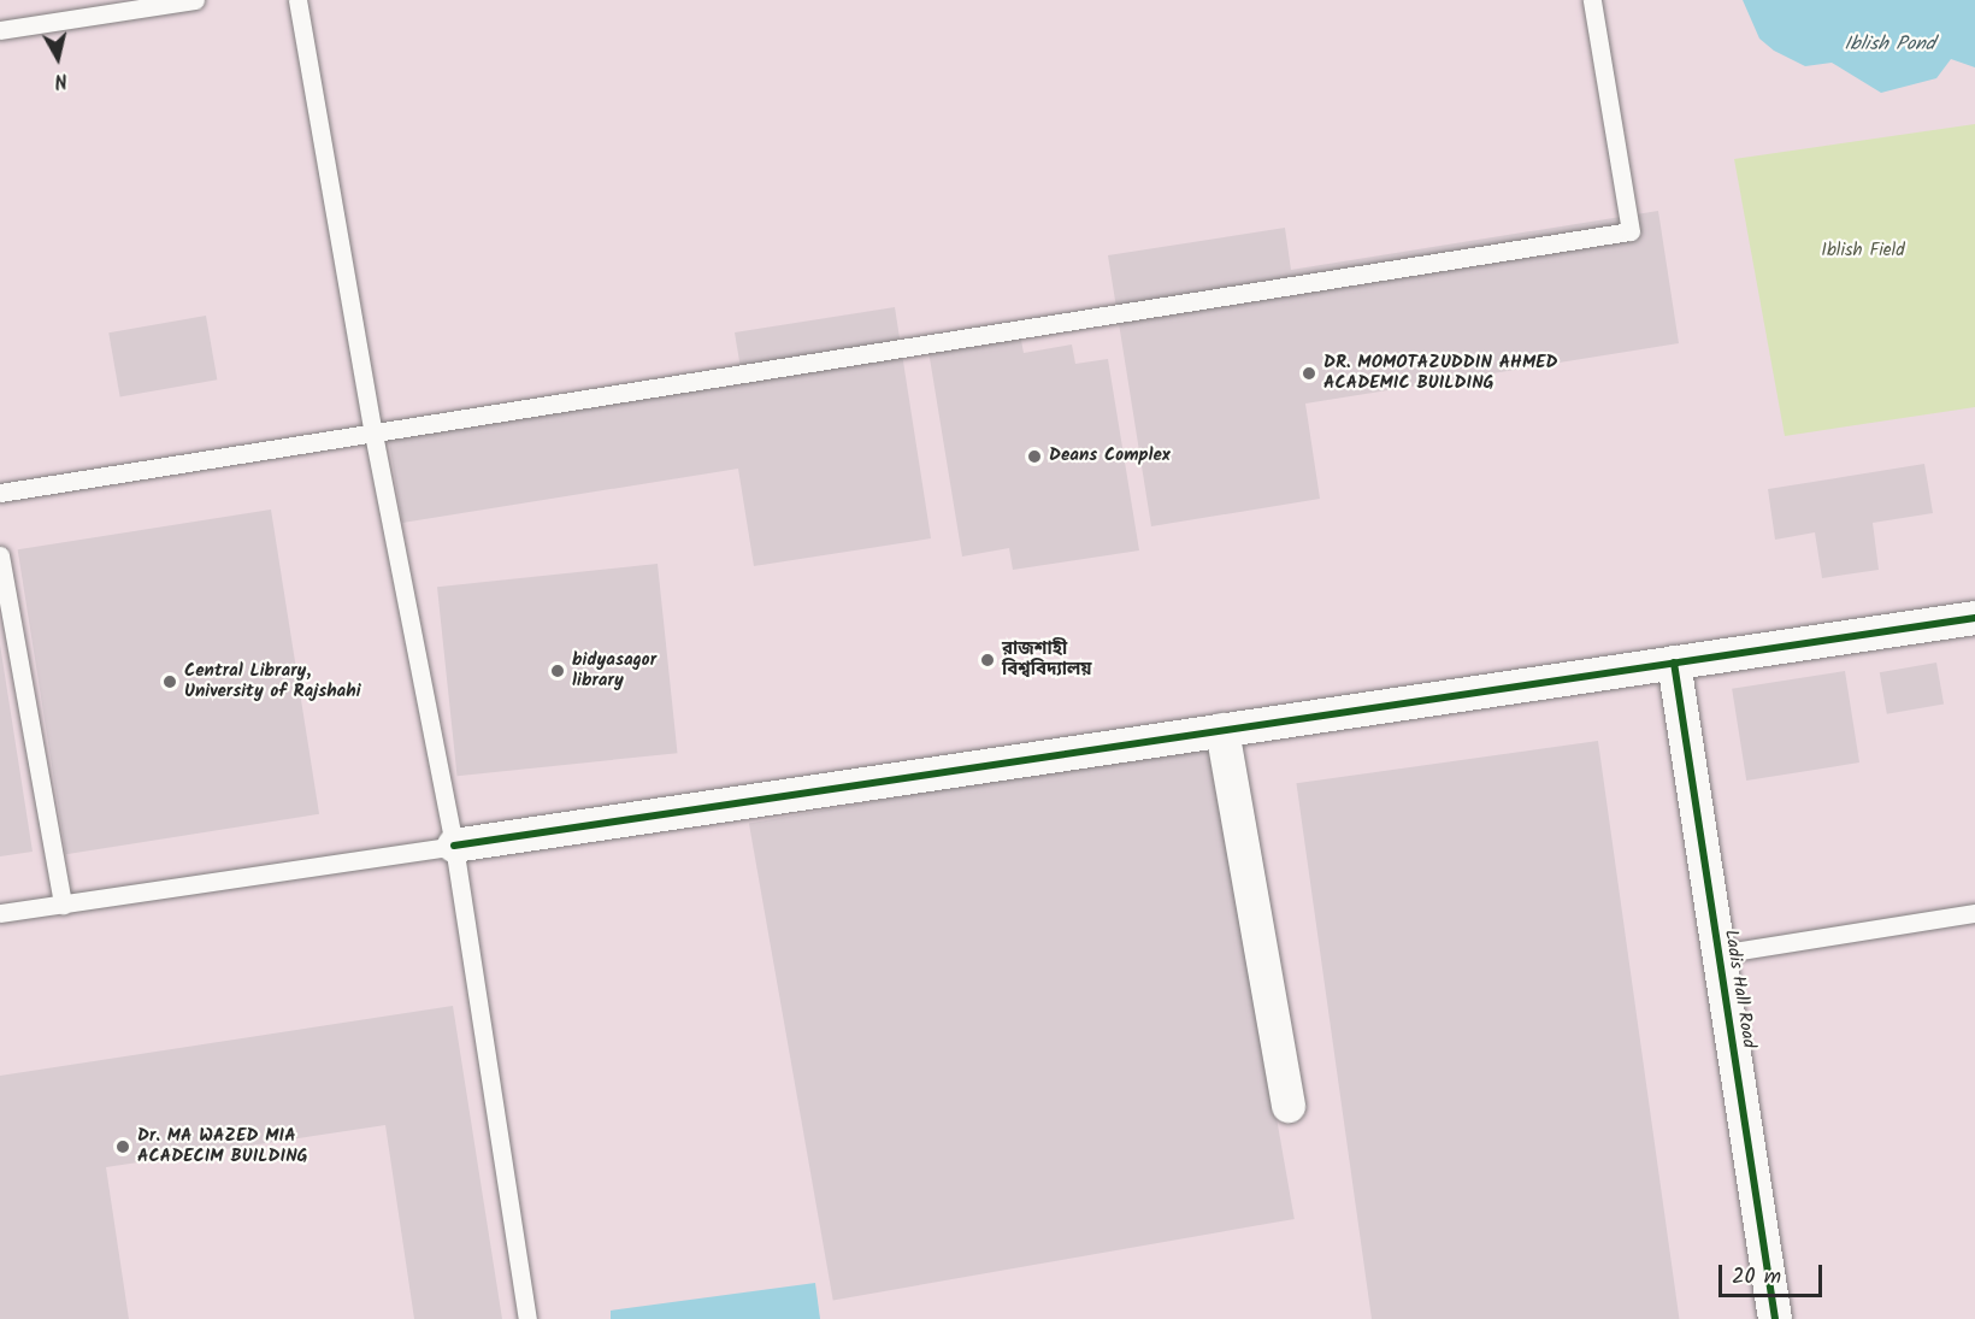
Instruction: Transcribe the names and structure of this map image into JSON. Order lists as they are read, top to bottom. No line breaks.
{"streets":{"street":["Ladis Hall Road"]},"water":["Iblish Pond"],"parks":["Iblish Field"],"places":["DR. MOMOTAZUDDIN AHMED ACADEMIC BUILDING","Deans Complex","রাজশাহী বিশ্ববিদ্যালয়","bidyasagor library","Central Library, University of Rajshahi","Dr. MA WAZED MIA ACADECIM BUILDING"],"scale_bar":"20 m","north":"bottom"}
